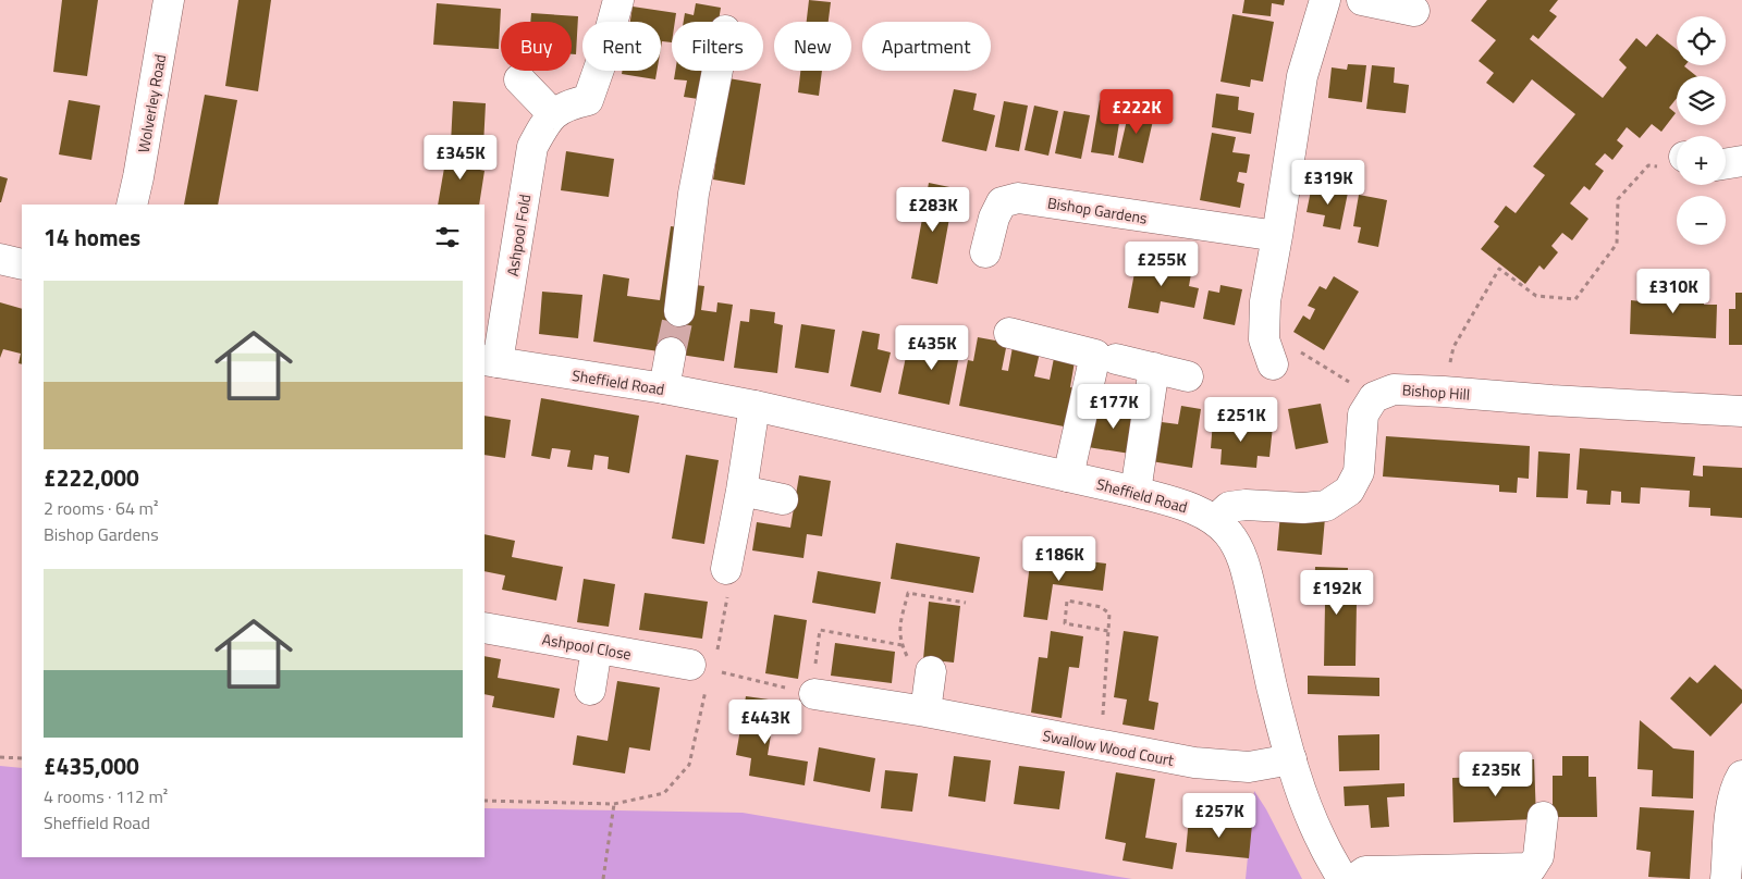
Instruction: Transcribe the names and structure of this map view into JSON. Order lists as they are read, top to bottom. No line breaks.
{"streets":{"street":["Wolverley Road","Bishop Gardens","Ashpool Fold","Sheffield Road","Bishop Hill","Ashpool Close","Swallow Wood Court"]},"crossings":[["Ashpool Fold","Sheffield Road"],["Sheffield Road","Bishop Hill"],["Sheffield Road","Swallow Wood Court"]],"page":{"map_buttons":["+","−"],"chip":["Buy","Rent","Filters","New","Apartment"],"price":["£222K","£345K","£319K","£283K","£255K","£310K","£435K","£177K","£251K","£186K","£192K","£443K","£235K","£257K"],"heading":"14 homes","list":[{"name":"£222,000","note":"2 rooms · 64 m² · Bishop Gardens"},{"name":"£435,000","note":"4 rooms · 112 m² · Sheffield Road"}]}}
